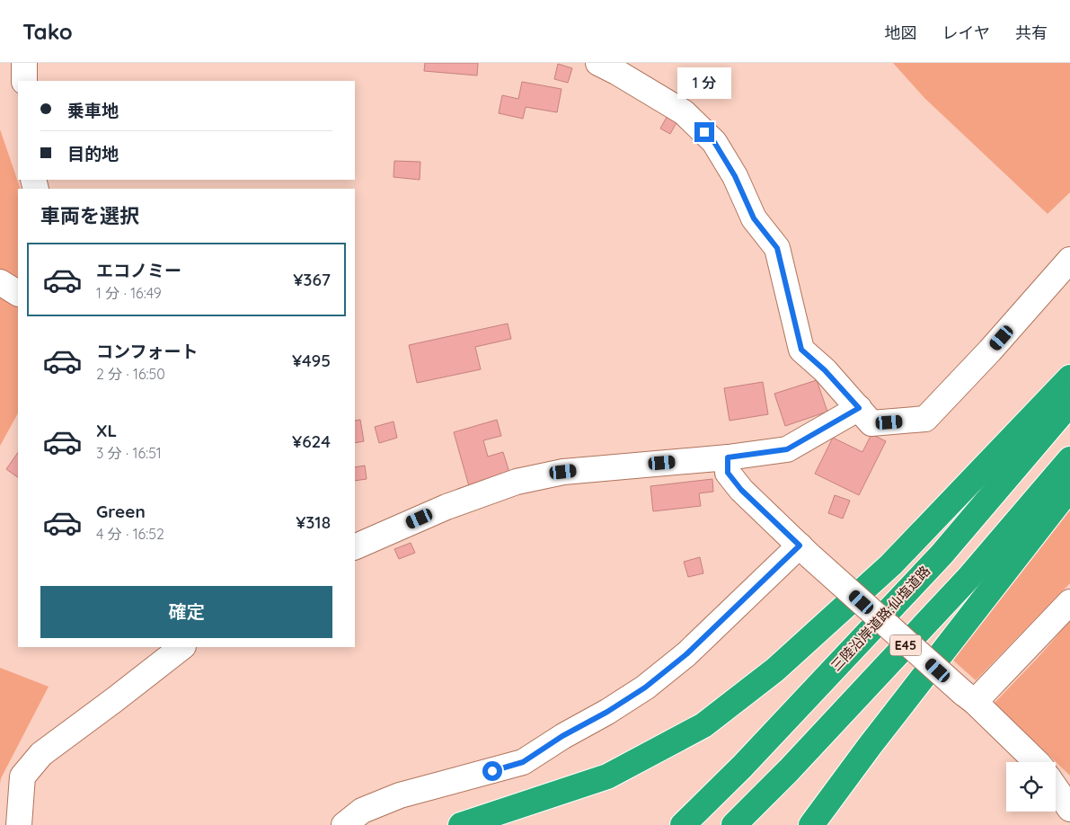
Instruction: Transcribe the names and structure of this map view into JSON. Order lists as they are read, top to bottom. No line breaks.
{"streets":{"highway":["三陸沿岸道路;仙塩道路","E45"]},"page":{"header":"Tako","nav":["地図","レイヤ","共有"],"bubble":"1 分","banner":["乗車地","目的地"],"heading":"車両を選択","list":[{"name":"エコノミー","note":"1 分 · 16:49","value":"¥367"},{"name":"コンフォート","note":"2 分 · 16:50","value":"¥495"},{"name":"XL","note":"3 分 · 16:51","value":"¥624"},{"name":"Green","note":"4 分 · 16:52","value":"¥318"}],"buttons":"確定"}}
